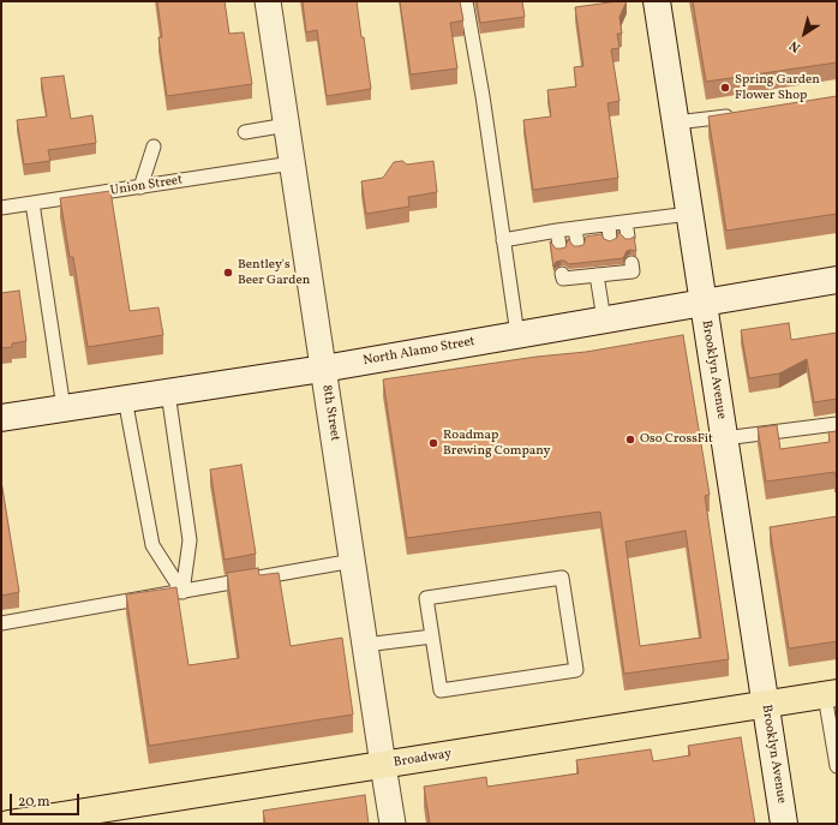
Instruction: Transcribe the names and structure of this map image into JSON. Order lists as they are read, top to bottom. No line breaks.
{"streets":{"main road":["Broadway"],"street":["North Alamo Street","Brooklyn Avenue","8th Street"],"lane":["Union Street"]},"crossings":[["Union Street","8th Street"],["North Alamo Street","Brooklyn Avenue"],["North Alamo Street","8th Street"],["Brooklyn Avenue","Broadway"],["8th Street","Broadway"]],"places":["Spring Garden Flower Shop","Bentley's Beer Garden","Oso CrossFit","Roadmap Brewing Company"],"scale_bar":"20 m","north":"bottom left"}
